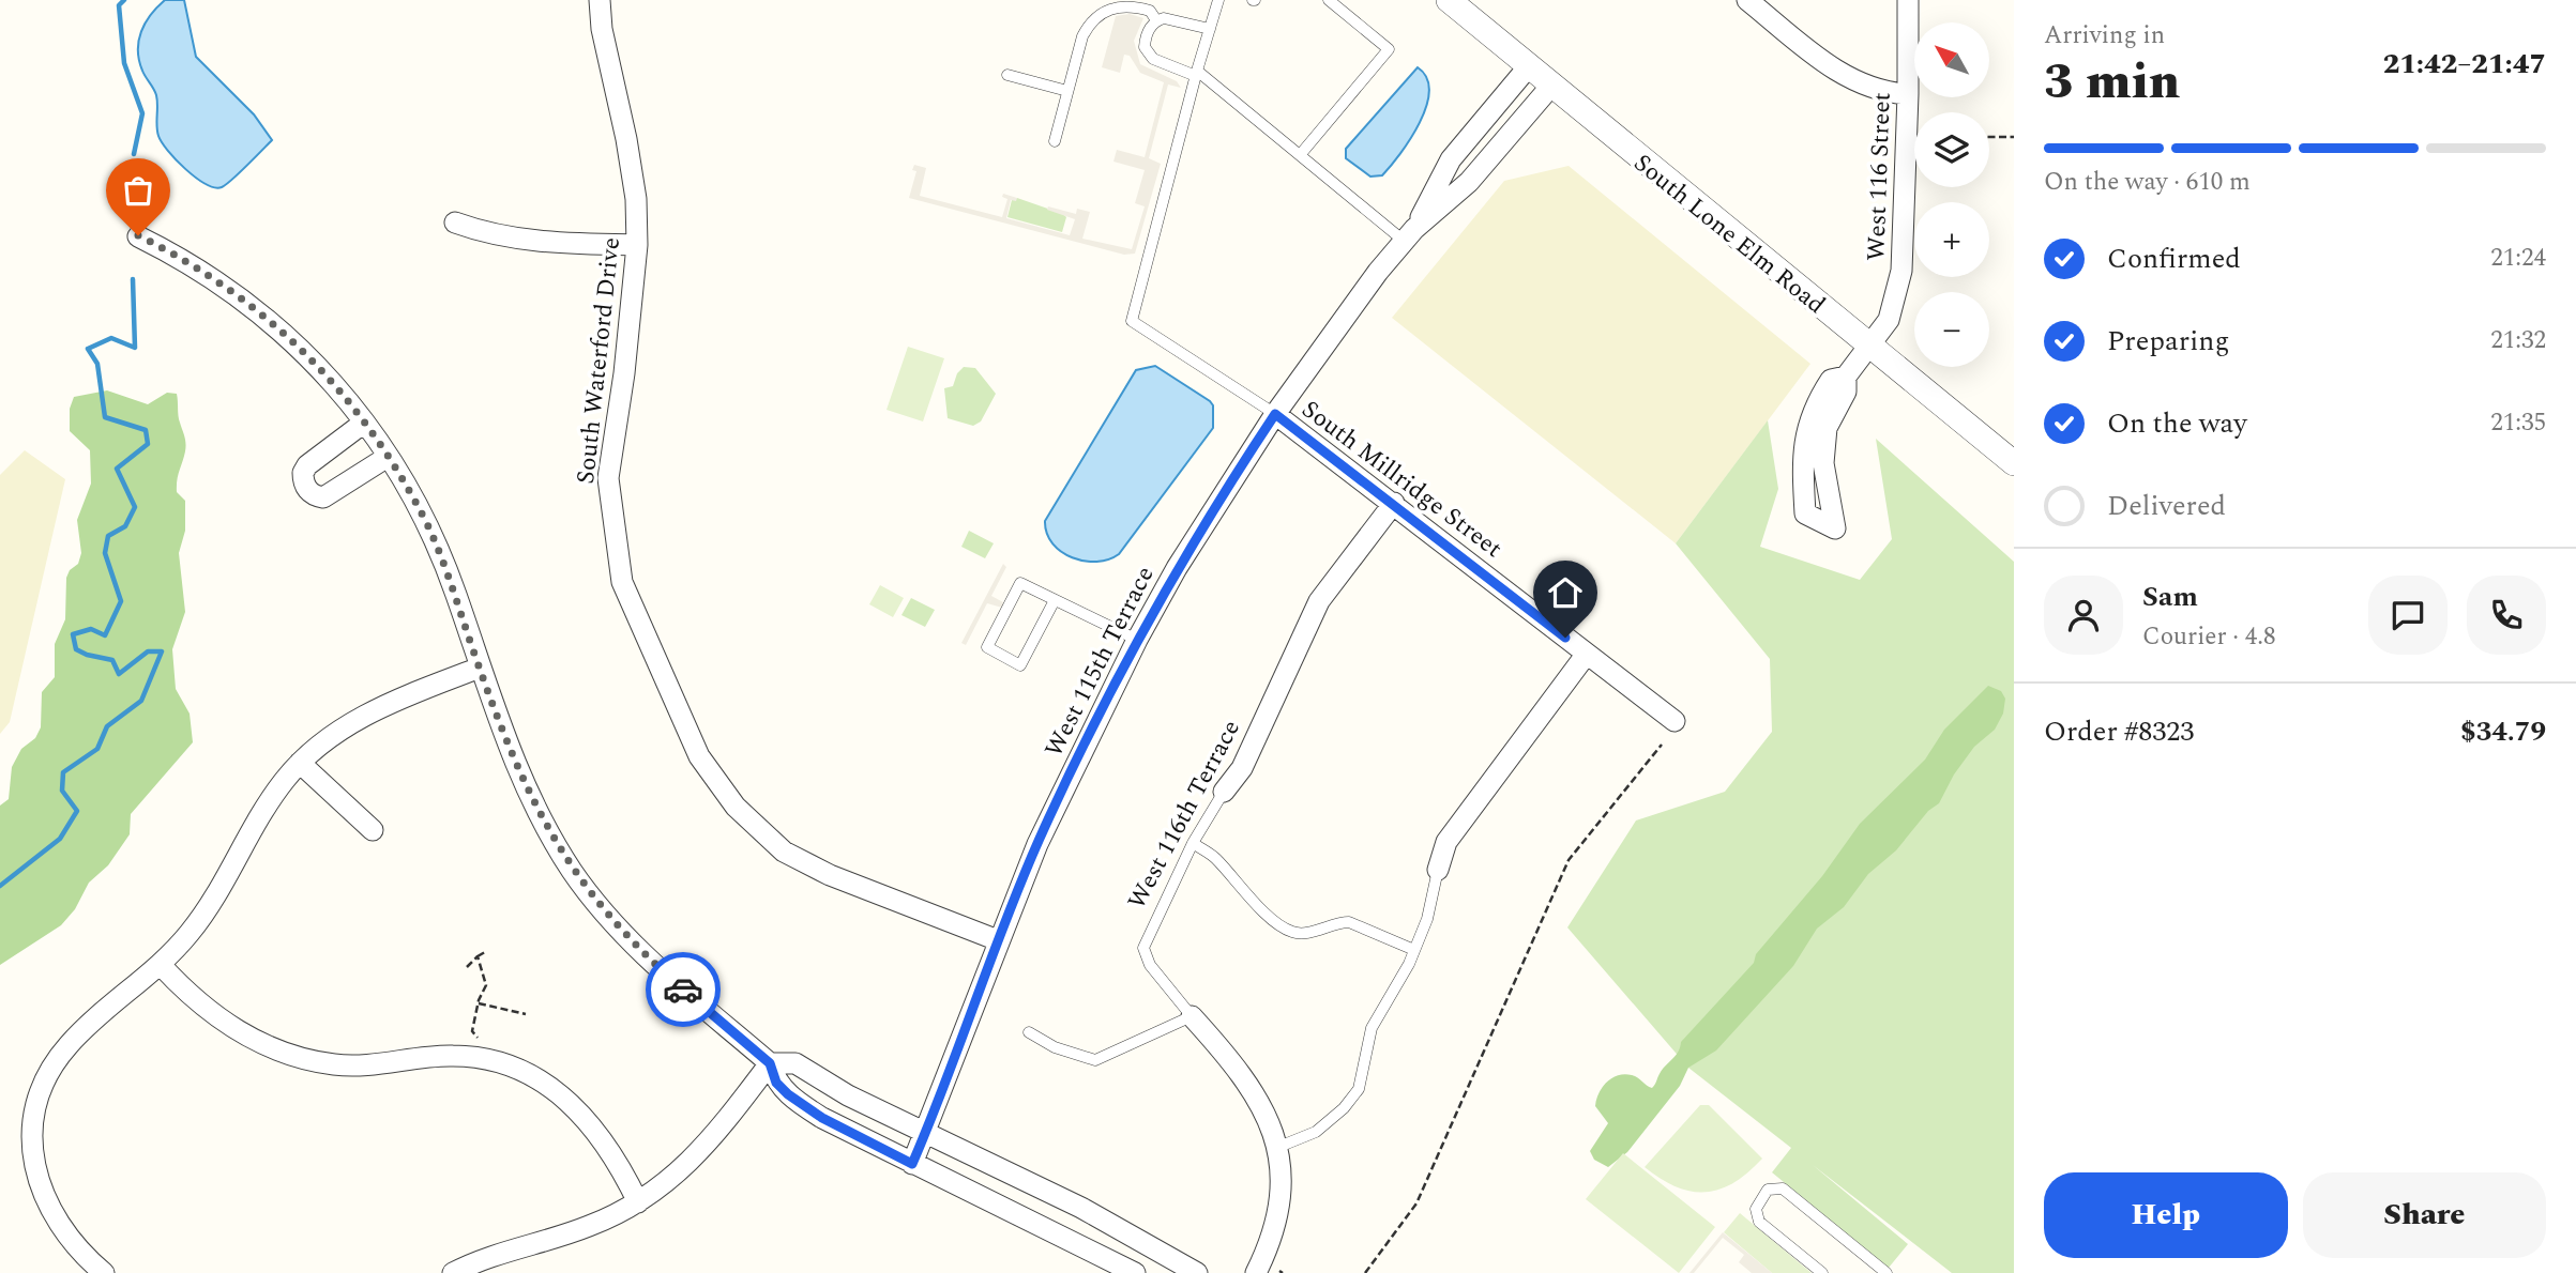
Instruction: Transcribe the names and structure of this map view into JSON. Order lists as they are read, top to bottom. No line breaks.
{"streets":{"street":["West 116 Street","South Lone Elm Road","South Waterford Drive","South Millridge Street","West 115th Terrace","West 116th Terrace"]},"crossings":[["West 116 Street","South Lone Elm Road"],["South Lone Elm Road","West 115th Terrace"],["South Waterford Drive","West 115th Terrace"],["South Millridge Street","West 115th Terrace"],["South Millridge Street","West 116th Terrace"]],"north":"top left","page":{"heading":["3 min","Arriving in","21:42–21:47"],"panel":["Sam","Courier · 4.8","Order #8323","$34.79"],"map_buttons":["+","−"],"bar":"On the way · 610 m","list":[["Confirmed","21:24"],["Preparing","21:32"],["On the way","21:35"],"Delivered"],"buttons":["Help","Share"]}}
